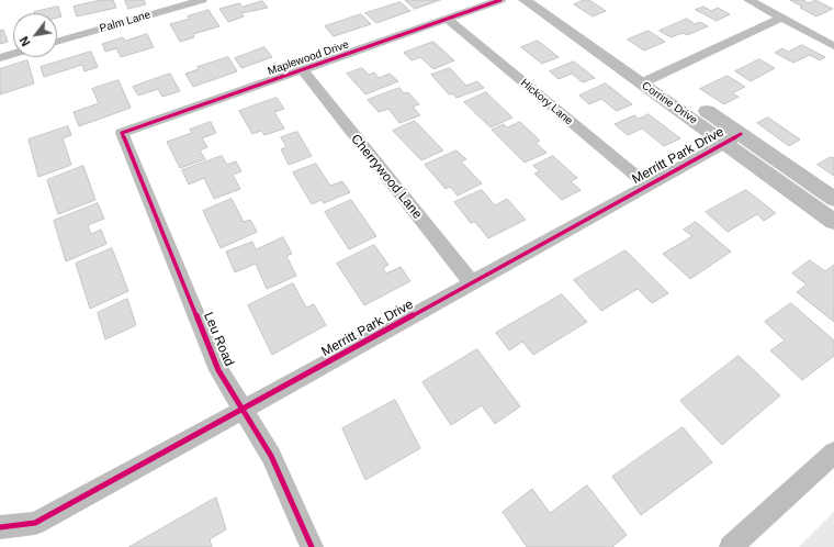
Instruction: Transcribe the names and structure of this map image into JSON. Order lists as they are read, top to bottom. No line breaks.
{"streets":{"street":["Palm Lane","Maplewood Drive","Hickory Lane","Corrine Drive","Merritt Park Drive","Cherrywood Lane","Leu Road"]},"crossings":[["Maplewood Drive","Hickory Lane"],["Maplewood Drive","Cherrywood Lane"],["Maplewood Drive","Leu Road"],["Hickory Lane","Merritt Park Drive"],["Corrine Drive","Merritt Park Drive"],["Merritt Park Drive","Cherrywood Lane"],["Merritt Park Drive","Leu Road"]],"north":"bottom left"}
